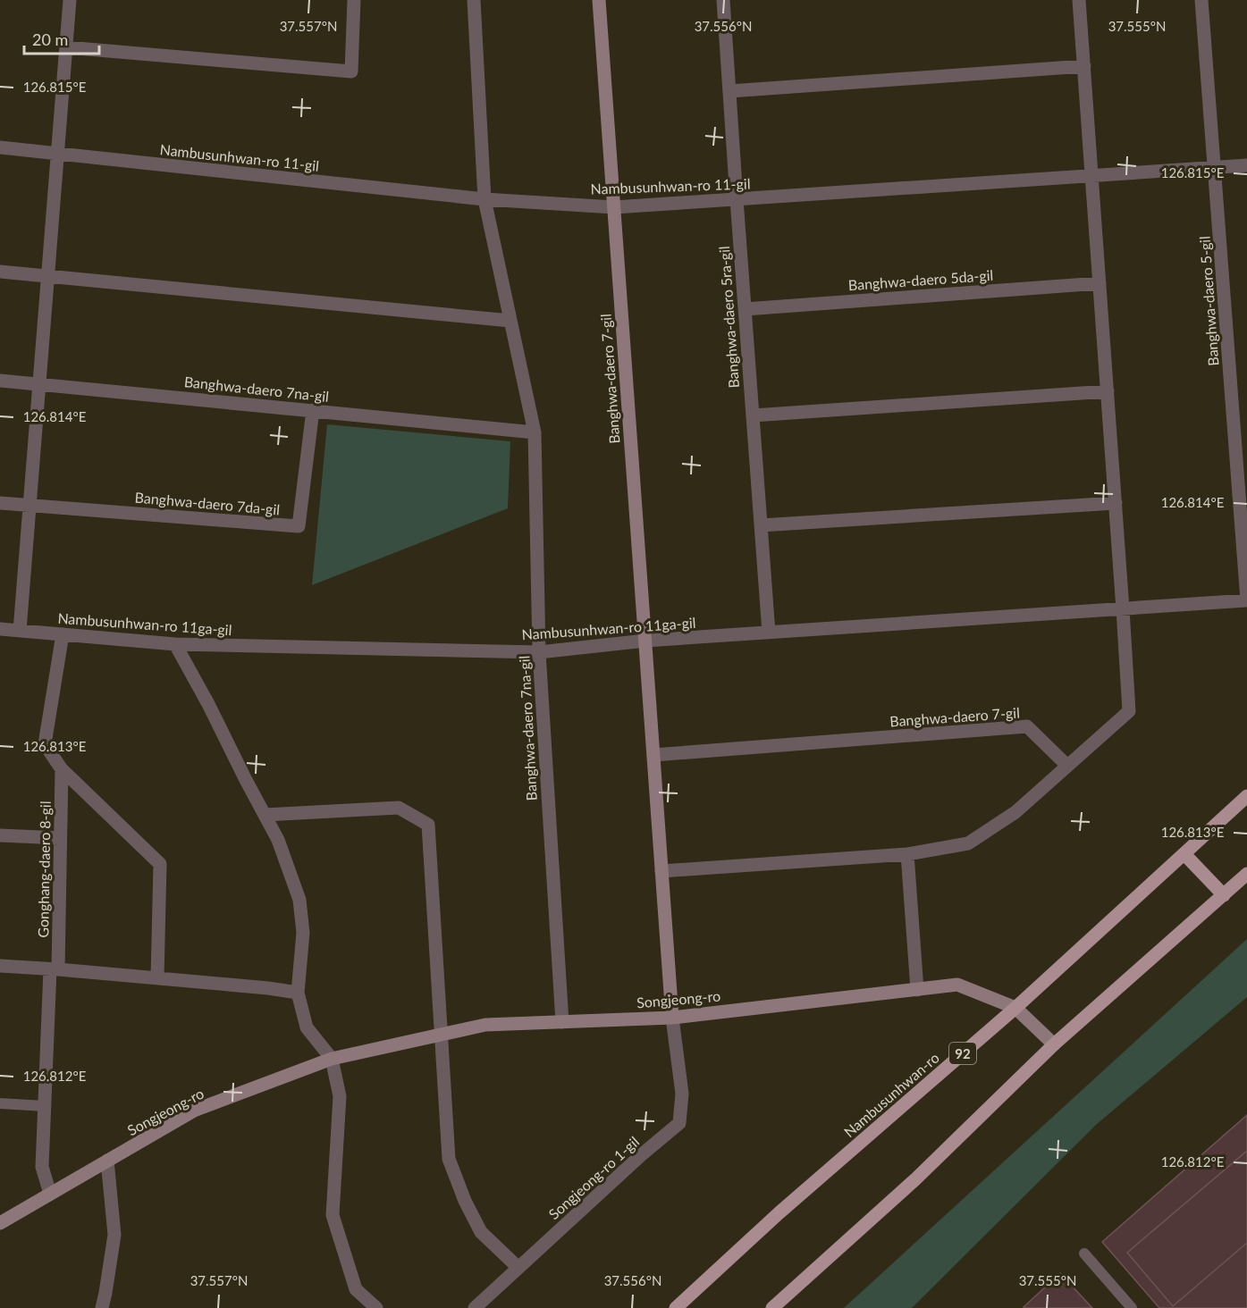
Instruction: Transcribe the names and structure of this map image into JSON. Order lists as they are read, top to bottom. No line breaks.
{"streets":{"main road":["92","Nambusunhwan-ro"],"street":["Nambusunhwan-ro 11-gil","Banghwa-daero 5da-gil","Banghwa-daero 5-gil","Banghwa-daero 5ra-gil","Banghwa-daero 7-gil","Banghwa-daero 7na-gil","Banghwa-daero 7da-gil","Nambusunhwan-ro 11ga-gil","Gonghang-daero 8-gil","Songjeong-ro","Songjeong-ro 1-gil"]},"crossings":[["Nambusunhwan-ro 11-gil","Banghwa-daero 5-gil"],["Nambusunhwan-ro 11-gil","Banghwa-daero 5ra-gil"],["Nambusunhwan-ro 11-gil","Banghwa-daero 7-gil"],["Nambusunhwan-ro 11-gil","Banghwa-daero 7na-gil"],["Banghwa-daero 5da-gil","Banghwa-daero 5ra-gil"],["Banghwa-daero 5-gil","Nambusunhwan-ro 11ga-gil"],["Banghwa-daero 5ra-gil","Nambusunhwan-ro 11ga-gil"],["Banghwa-daero 7-gil","Nambusunhwan-ro 11ga-gil"],["Banghwa-daero 7-gil","Songjeong-ro"],["Banghwa-daero 7-gil","Songjeong-ro 1-gil"],["Banghwa-daero 7na-gil","Banghwa-daero 7da-gil"],["Banghwa-daero 7na-gil","Nambusunhwan-ro 11ga-gil"],["Banghwa-daero 7na-gil","Songjeong-ro"],["Songjeong-ro","Nambusunhwan-ro"],["Songjeong-ro","Songjeong-ro 1-gil"]],"scale_bar":"20 m","coordinates":["37.557°N","37.556°N","37.555°N","126.815°E","126.814°E","126.813°E","126.812°E"]}
